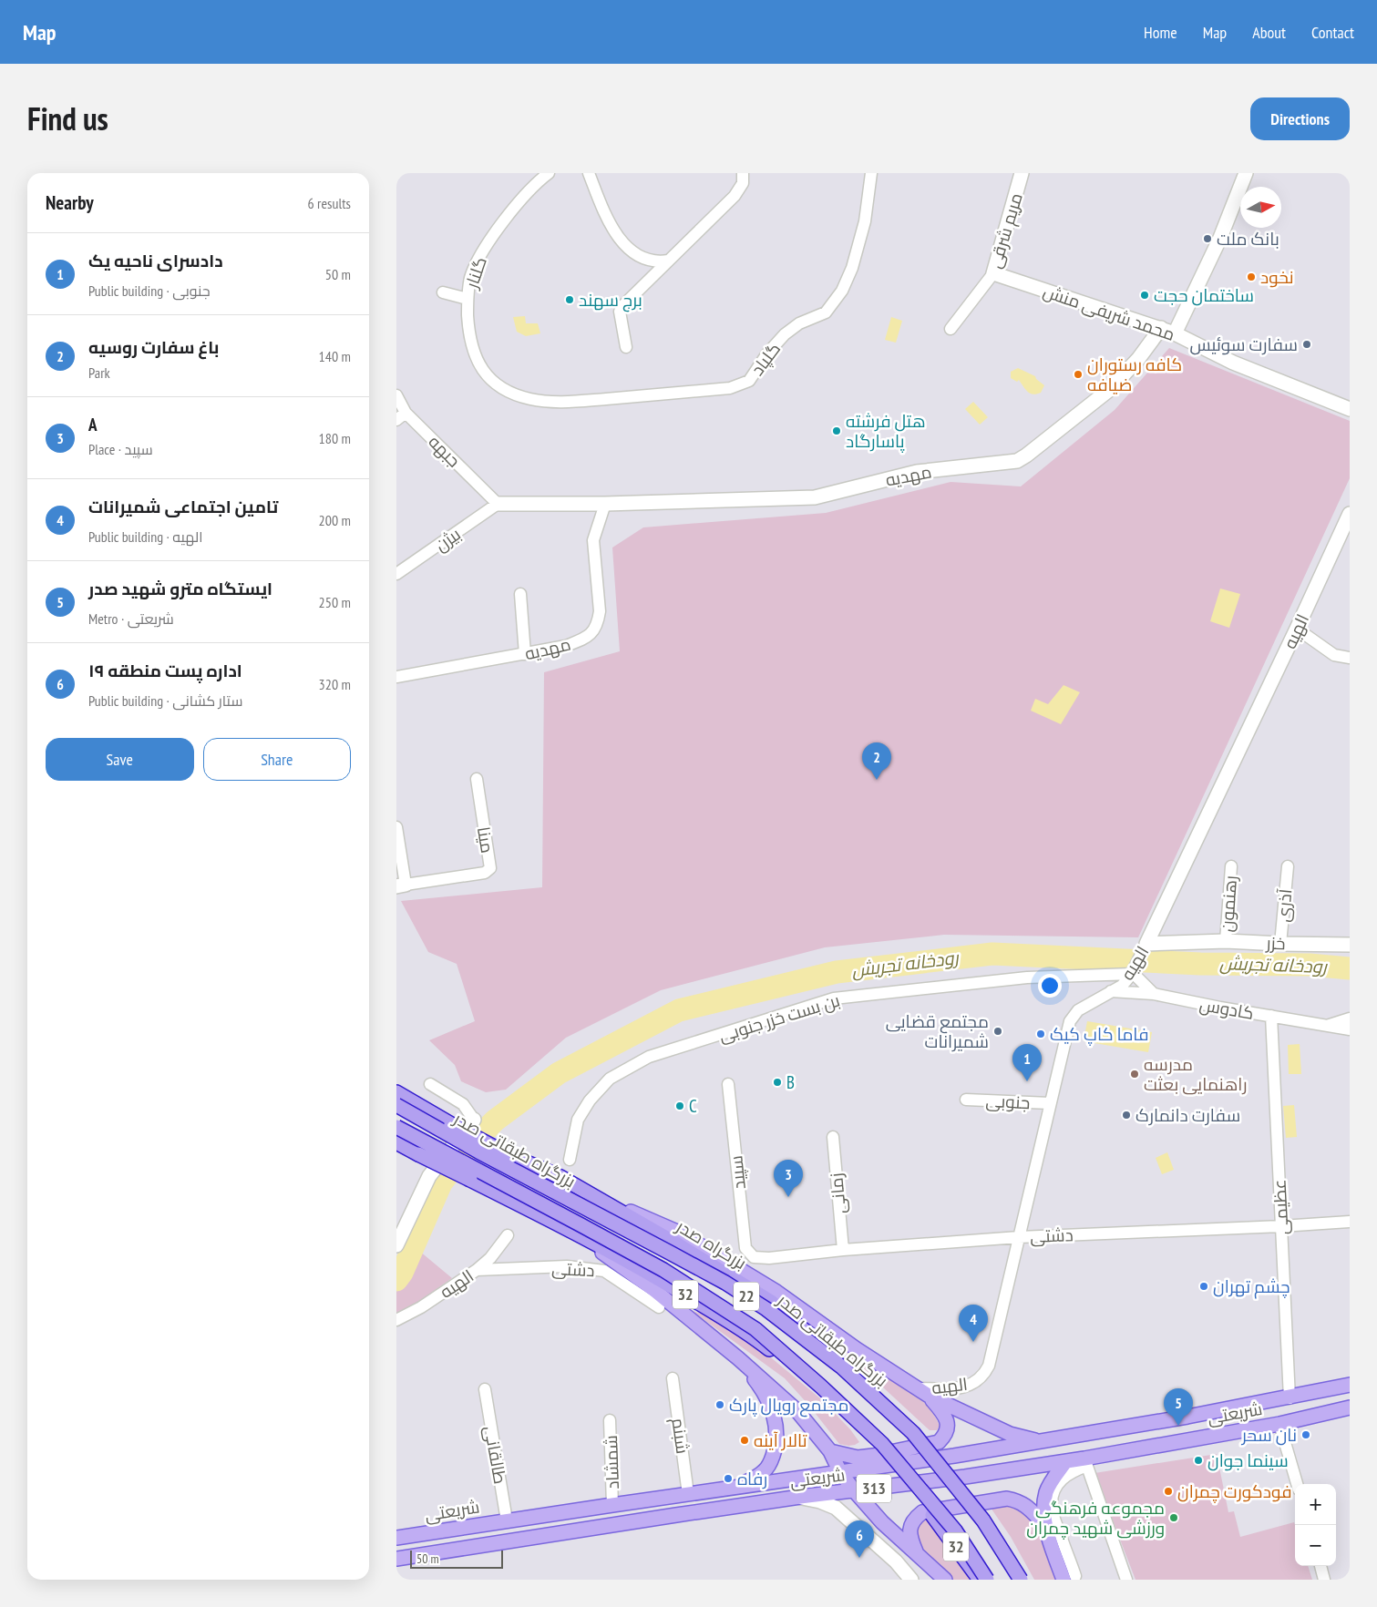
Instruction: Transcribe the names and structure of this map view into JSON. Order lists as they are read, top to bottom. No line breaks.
{"streets":{"highway":["بزرگراه طبقاتی صدر","بزرگراه صدر","32","22"],"main road":["شریعتی","313"],"street":["مریم شرقی","گلنار","محمد شریفی منش","گلپاد","جبهه","مهدیه","بیژن","الهیه","مینا","رهنمون","آذری","خزر","کادوس","بن بست خزر جنوبی","جنوبی","سپید","زمانی","عظیمی","دشتی","شبنم","طالقانی","شمشاد"]},"crossings":[["مریم شرقی","محمد شریفی منش"],["گلنار","گلپاد"],["محمد شریفی منش","مهدیه"],["جبهه","مهدیه"],["جبهه","بیژن"],["مهدیه","بیژن"],["الهیه","خزر"],["الهیه","کادوس"],["الهیه","بن بست خزر جنوبی"],["الهیه","جنوبی"],["الهیه","دشتی"],["رهنمون","خزر"],["آذری","خزر"],["کادوس","عظیمی"],["سپید","دشتی"],["زمانی","دشتی"],["عظیمی","دشتی"],["عظیمی","شریعتی"],["شریعتی","شبنم"],["شریعتی","طالقانی"],["شریعتی","شمشاد"]],"water":["رودخانه تجریش"],"places":["بانک ملت","نخود","ساختمان حجت","برج سهند","سفارت سوئیس","کافه رستوران ضیافه","هتل فرشته پاسارگاد","مجتمع قضایی شمیرانات","فاما کاپ کیک","مدرسه راهنمایی بعثت","B","C","سفارت دانمارک","چشم تهران","مجتمع رویال پارک","نان سحر","تالار آینه","سینما جوان","رفاه","فودکورت چمران","مجموعه فرهنگی ورزشی شهید چمران"],"scale_bar":"50 m","north":"right","page":{"header":"Map","nav":["Home","Map","About","Contact"],"title":"Find us","buttons":["Directions",["Save","Share"]],"heading":["Nearby","6 results"],"list":[{"mark":"1","name":"دادسرای ناحیه یک","note":"Public building · جنوبی","value":"50 m"},{"mark":"2","name":"باغ سفارت روسیه","note":"Park","value":"140 m"},{"mark":"3","name":"A","note":"Place · سپید","value":"180 m"},{"mark":"4","name":"تامین اجتماعی شمیرانات","note":"Public building · الهیه","value":"200 m"},{"mark":"5","name":"ایستگاه مترو شهید صدر","note":"Metro · شریعتی","value":"250 m"},{"mark":"6","name":"اداره پست منطقه ۱۹","note":"Public building · ستار کشانی","value":"320 m"}],"pins":["2","1","3","4","5","6"],"map_buttons":["+","−"],"scale":"50 m"}}
